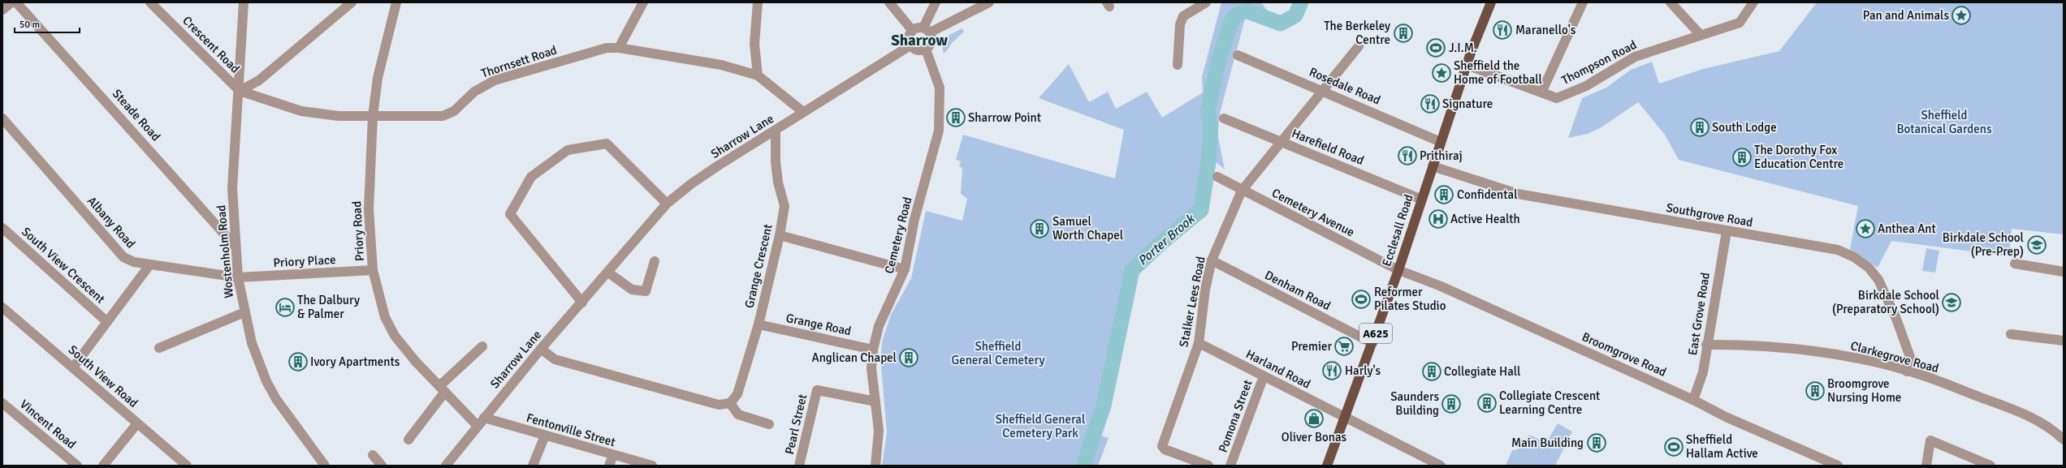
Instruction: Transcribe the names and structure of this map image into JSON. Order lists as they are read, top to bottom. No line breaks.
{"streets":{"main road":["Ecclesall Road","A625"],"street":["Crescent Road","Thornsett Road","Thompson Road","Rosedale Road","Steade Road","Sharrow Lane","Harefield Road","Cemetery Avenue","Southgrove Road","Albany Road","Priory Road","Cemetery Road","Wostenholm Road","Priory Place","South View Crescent","Grange Crescent","Denham Road","Stalker Lees Road","East Grove Road","Grange Road","Broomgrove Road","Clarkegrove Road","Harland Road","South View Road","Pomona Street","Vincent Road","Pearl Street","Fentonville Street"]},"crossings":[["Crescent Road","Thornsett Road"],["Crescent Road","Wostenholm Road"],["Thornsett Road","Priory Road"],["Thornsett Road","Wostenholm Road"],["Thompson Road","Ecclesall Road"],["Rosedale Road","Ecclesall Road"],["Rosedale Road","Stalker Lees Road"],["Steade Road","Wostenholm Road"],["Sharrow Lane","Priory Road"],["Sharrow Lane","Cemetery Road"],["Sharrow Lane","Grange Crescent"],["Sharrow Lane","Fentonville Street"],["Harefield Road","Ecclesall Road"],["Harefield Road","Stalker Lees Road"],["Cemetery Avenue","Ecclesall Road"],["Cemetery Avenue","Stalker Lees Road"],["Cemetery Avenue","Broomgrove Road"],["Southgrove Road","Ecclesall Road"],["Southgrove Road","East Grove Road"],["Southgrove Road","Clarkegrove Road"],["Albany Road","Wostenholm Road"],["Albany Road","Priory Place"],["Ecclesall Road","Denham Road"],["Ecclesall Road","Broomgrove Road"],["Ecclesall Road","Harland Road"],["Priory Road","Priory Place"],["Cemetery Road","Grange Road"],["Cemetery Road","Pearl Street"],["Wostenholm Road","Priory Place"],["Grange Crescent","Grange Road"],["Denham Road","Stalker Lees Road"],["Stalker Lees Road","Harland Road"],["East Grove Road","Broomgrove Road"],["East Grove Road","Clarkegrove Road"],["Harland Road","Pomona Street"]],"districts":["Sharrow"],"water":["Porter Brook"],"parks":["Sheffield Botanical Gardens","Sheffield General Cemetery","Sheffield General Cemetery Park"],"places":{"place":["Pan and Animals","Sheffield the Home of Football","Anthea Ant"],"restaurant":["Maranello's","Signature","Prithiraj","Harly's"],"building":["The Berkeley Centre","Sharrow Point","South Lodge","The Dorothy Fox Education Centre","Confidental","Samuel Worth Chapel","Anglican Chapel","Ivory Apartments","Collegiate Hall","Broomgrove Nursing Home","Collegiate Crescent Learning Centre","Saunders Building","Main Building"],"sports":["J.I.M.","Reformer Pilates Studio","Sheffield Hallam Active"],"hospital":["Active Health"],"school or university":["Birkdale School (Pre-Prep)","Birkdale School (Preparatory School)"],"hotel":["The Dalbury & Palmer"],"supermarket":["Premier"],"shop":["Oliver Bonas"]},"scale_bar":"50 m"}
